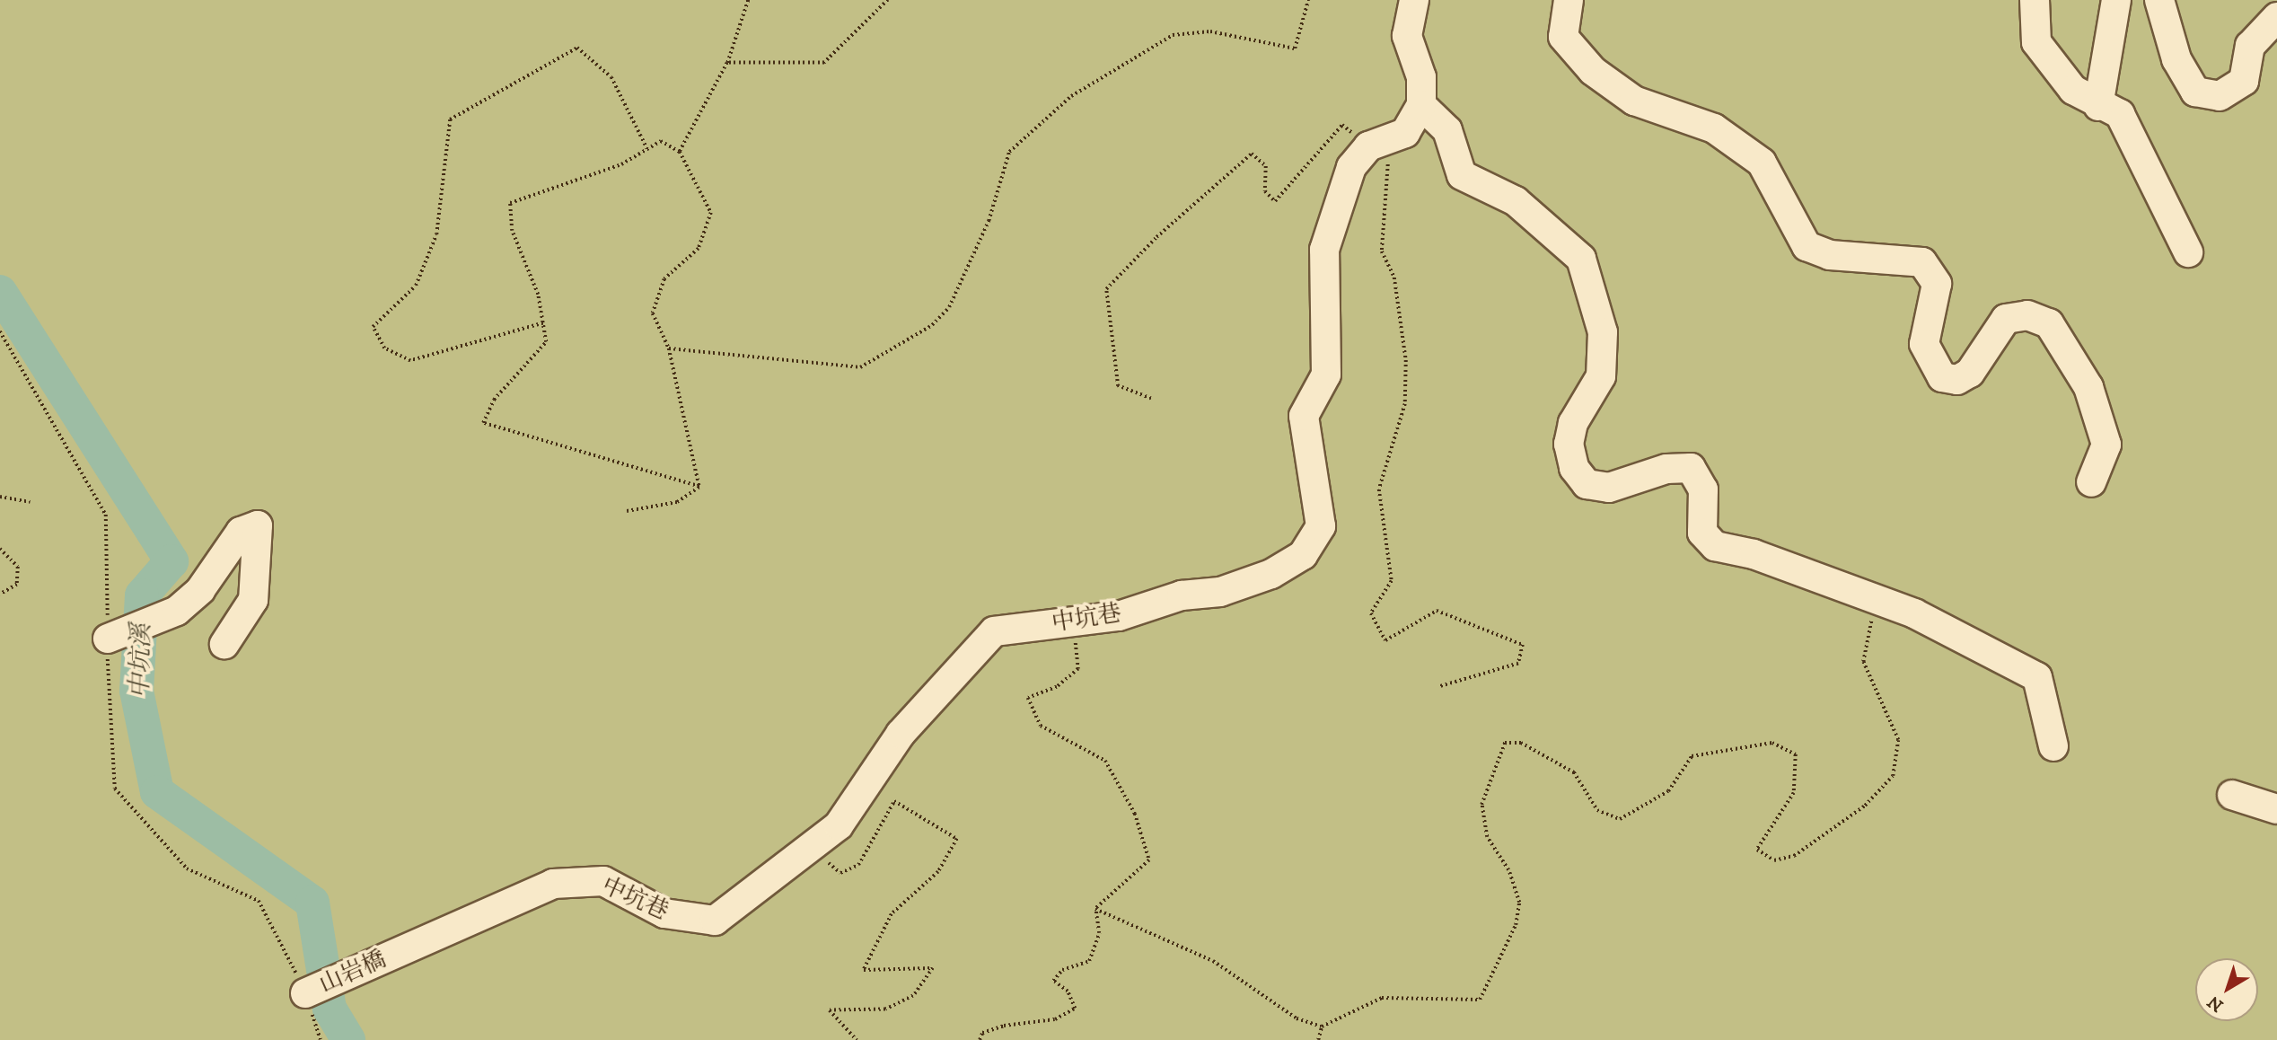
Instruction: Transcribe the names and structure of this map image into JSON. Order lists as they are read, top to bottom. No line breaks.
{"streets":{"street":["中坑巷","山岩橋"]},"crossings":[["中坑巷","山岩橋"]],"water":["中坑溪"],"north":"bottom left"}
